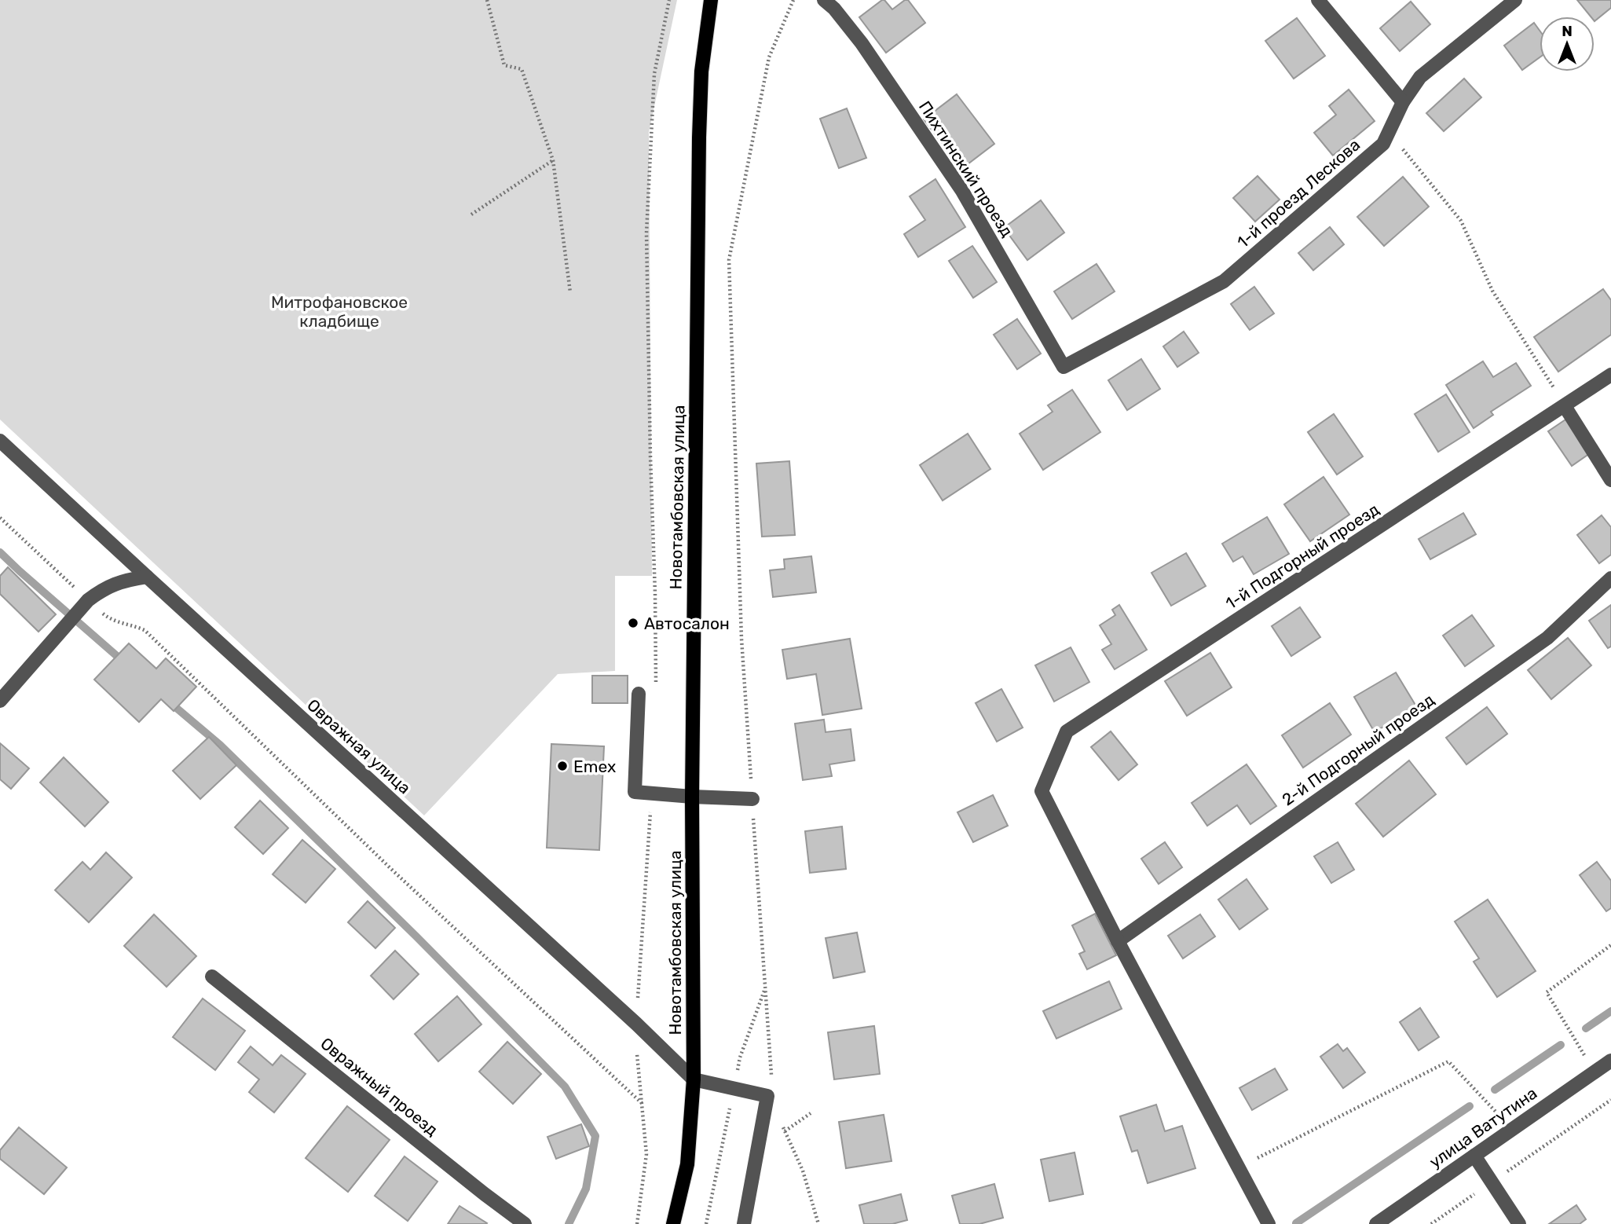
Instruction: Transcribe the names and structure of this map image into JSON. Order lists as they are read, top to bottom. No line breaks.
{"streets":{"main road":["Новотамбовская улица"],"street":["Пихтинский проезд","1-й проезд Лескова","1-й Подгорный проезд","Овражная улица","2-й Подгорный проезд","Овражный проезд","улица Ватутина"]},"crossings":[["Пихтинский проезд","1-й проезд Лескова"],["Новотамбовская улица","Овражная улица"],["1-й Подгорный проезд","2-й Подгорный проезд"]],"parks":["Митрофановское кладбище"],"places":["Автосалон","Emex"],"north":"top"}
